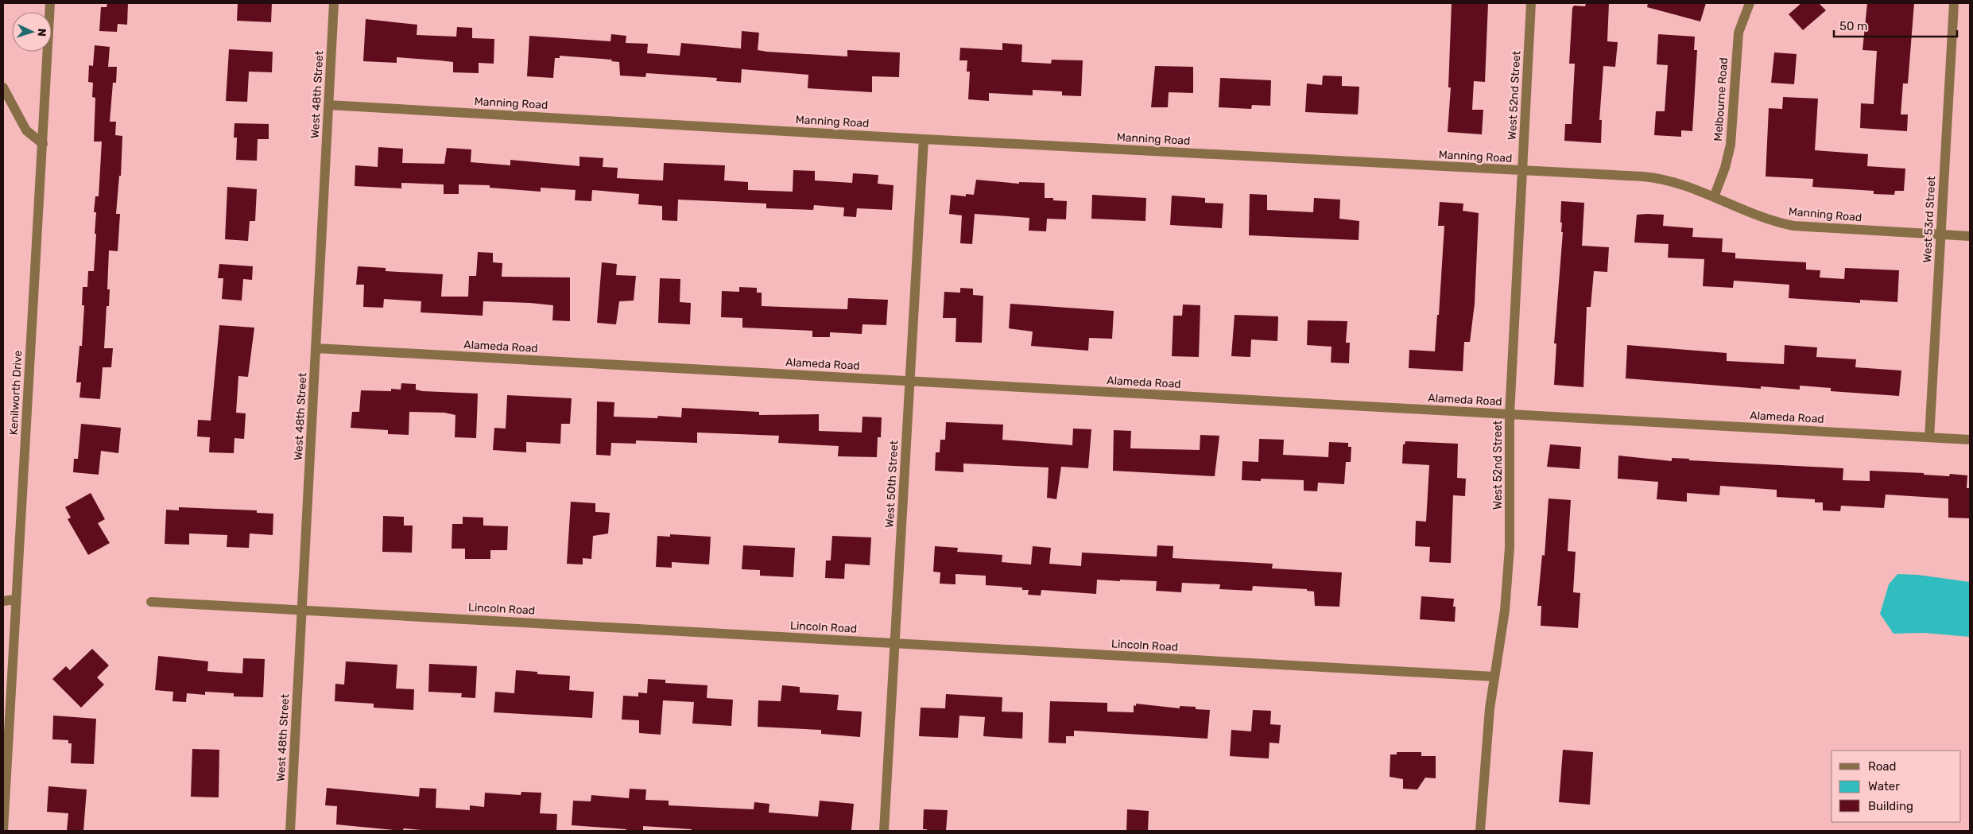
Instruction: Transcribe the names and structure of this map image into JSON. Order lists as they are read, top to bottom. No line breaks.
{"streets":{"street":["West 48th Street","West 52nd Street","Melbourne Road","Manning Road","West 53rd Street","Alameda Road","Kenilworth Drive","West 50th Street","Lincoln Road"]},"crossings":[["West 48th Street","Manning Road"],["West 48th Street","Alameda Road"],["West 48th Street","Lincoln Road"],["West 52nd Street","Manning Road"],["West 52nd Street","Alameda Road"],["West 52nd Street","Lincoln Road"],["Melbourne Road","Manning Road"],["Manning Road","West 53rd Street"],["Manning Road","West 50th Street"],["West 53rd Street","Alameda Road"],["Alameda Road","West 50th Street"],["West 50th Street","Lincoln Road"]],"legend":["Road","Water","Building"],"scale_bar":"50 m","north":"right"}
